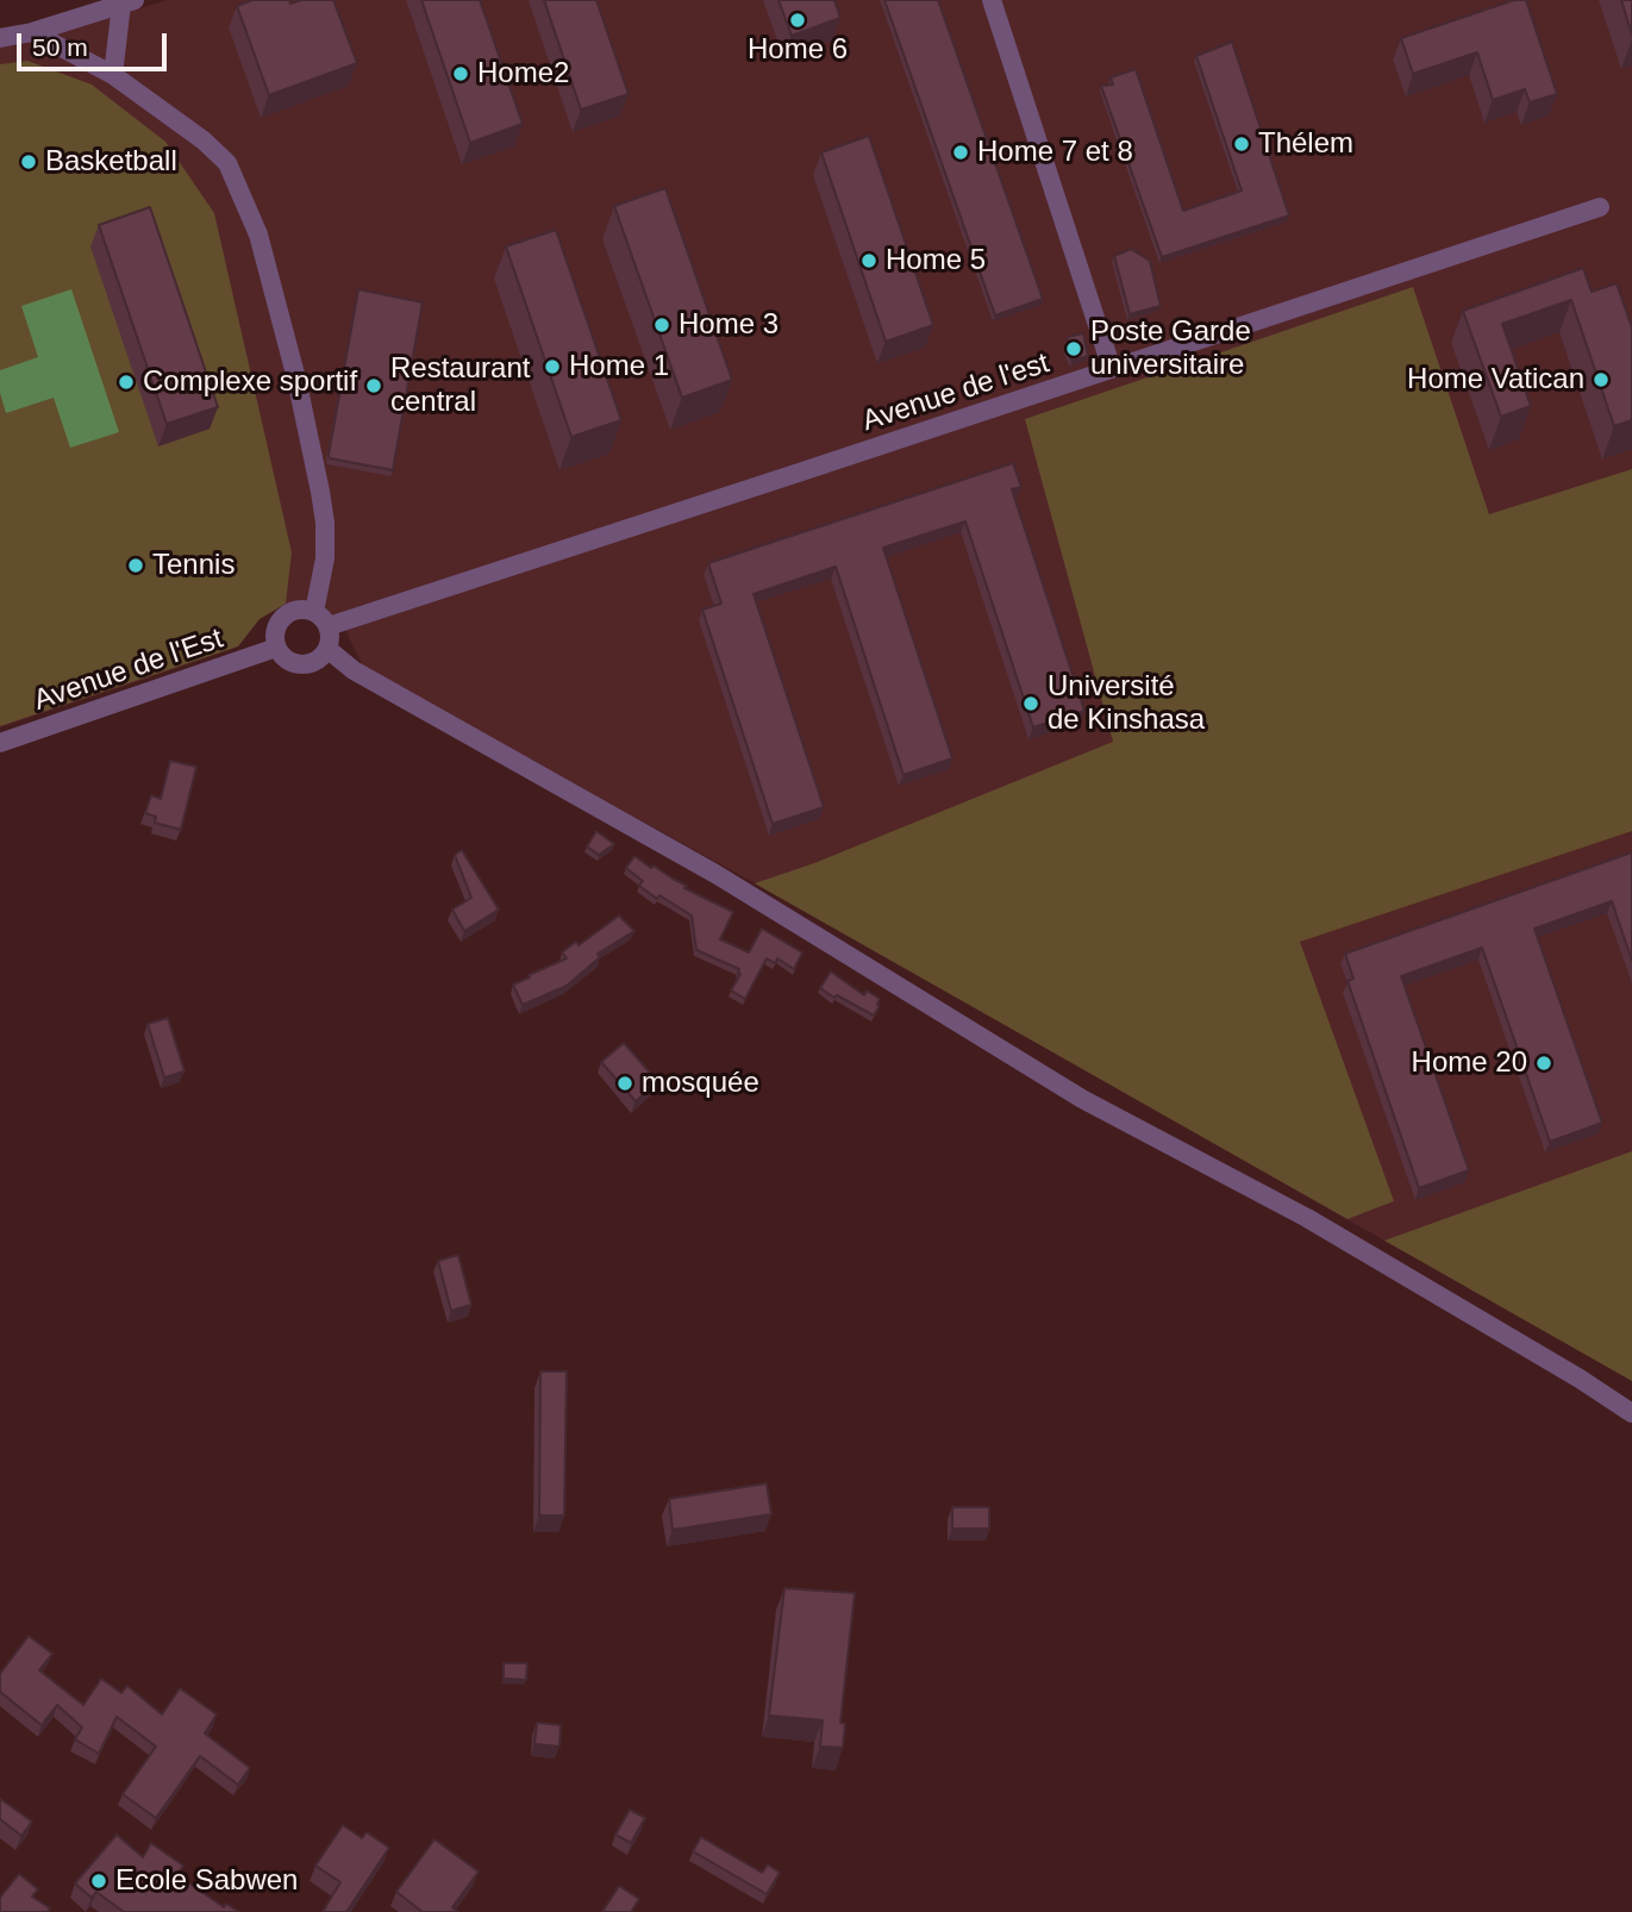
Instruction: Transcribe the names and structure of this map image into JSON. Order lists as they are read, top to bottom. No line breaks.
{"streets":{"street":["Avenue de l'est","Avenue de l'Est"]},"crossings":[["Avenue de l'est","Avenue de l'Est"]],"places":["Home 6","Home2","Thélem","Home 7 et 8","Basketball","Home 5","Home 3","Poste Garde universitaire","Home 1","Home Vatican","Complexe sportif","Restaurant central","Tennis","Université de Kinshasa","Home 20","mosquée","Ecole Sabwen"],"scale_bar":"50 m"}
